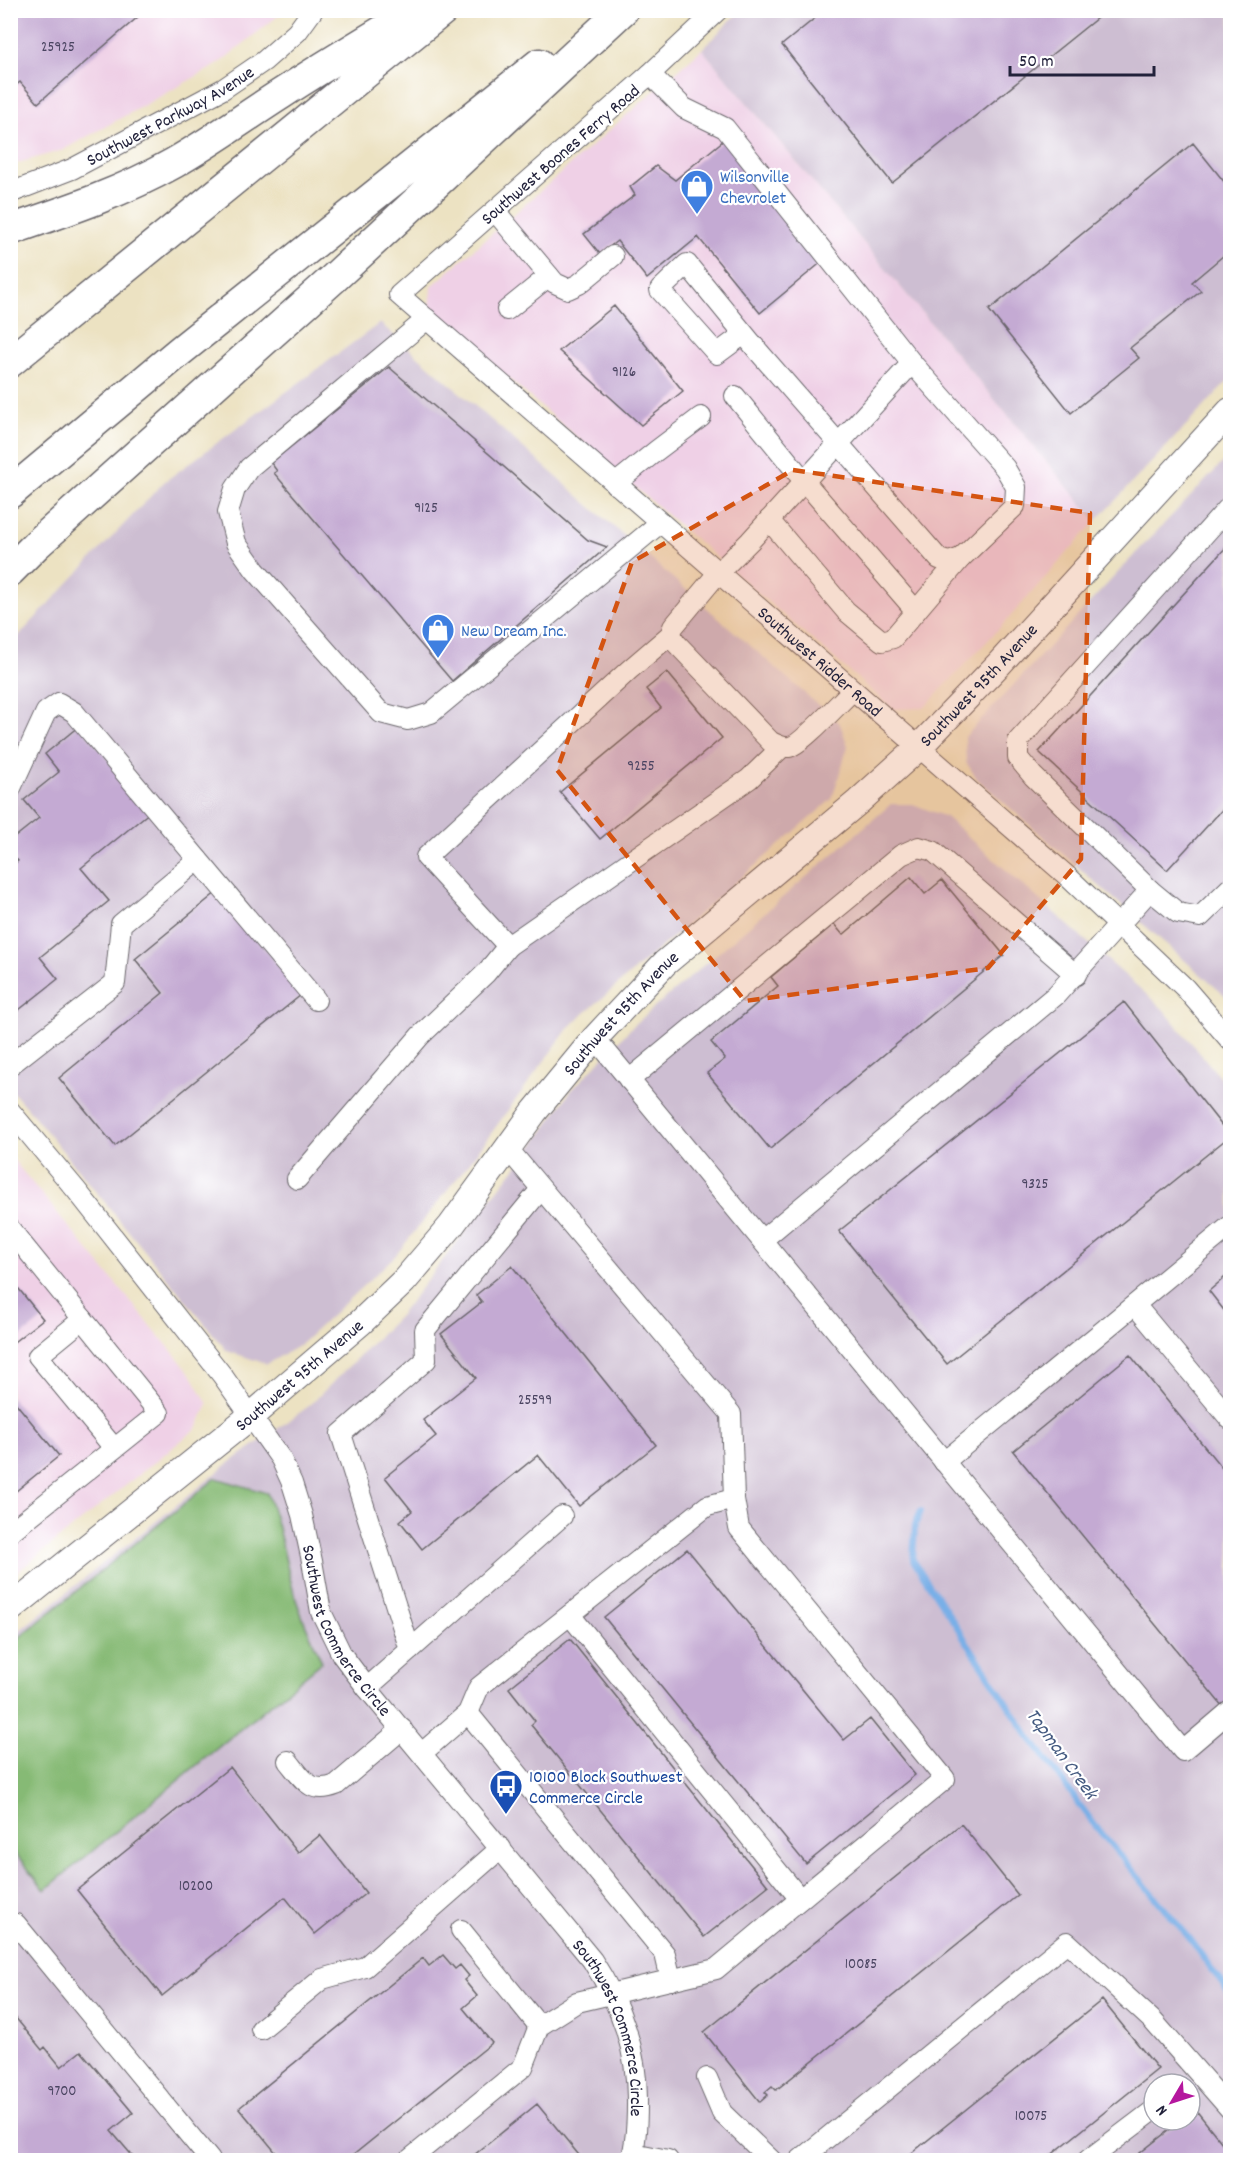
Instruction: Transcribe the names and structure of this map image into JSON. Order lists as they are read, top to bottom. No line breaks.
{"streets":{"main road":["Southwest 95th Avenue"],"street":["Southwest Parkway Avenue","Southwest Boones Ferry Road","Southwest Ridder Road","Southwest Commerce Circle"]},"crossings":[["Southwest Boones Ferry Road","Southwest Ridder Road"],["Southwest Ridder Road","Southwest 95th Avenue"],["Southwest 95th Avenue","Southwest Commerce Circle"]],"water":["Tapman Creek"],"places":{"shop":["Wilsonville Chevrolet","New Dream Inc."],"bus stop":["10100 Block Southwest Commerce Circle"]},"house_numbers":["25925","9126","9125","9255","9325","25599","10200","10085","9700","10075"],"scale_bar":"50 m","north":"bottom left"}
